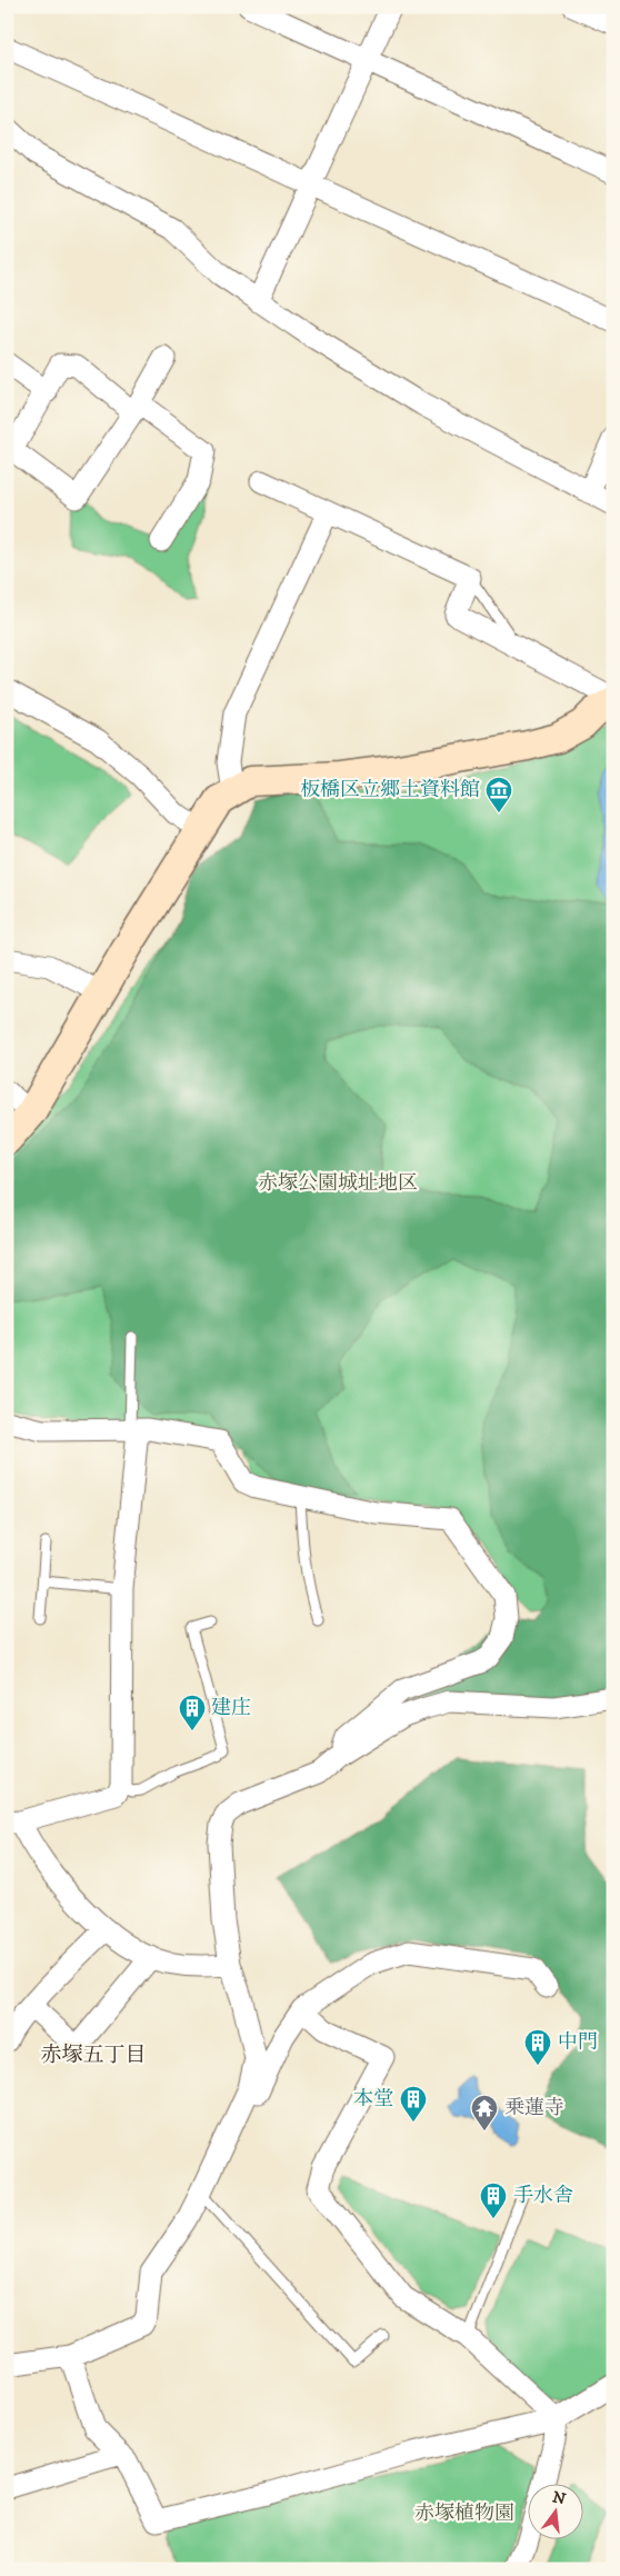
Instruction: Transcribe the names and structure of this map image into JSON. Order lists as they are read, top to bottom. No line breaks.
{"districts":["赤塚五丁目"],"parks":["赤塚公園城址地区","赤塚植物園"],"places":{"museum":["板橋区立郷土資料館"],"building":["建庄","中門","本堂","手水舎"],"temple":["乗蓮寺"]},"north":"top"}
